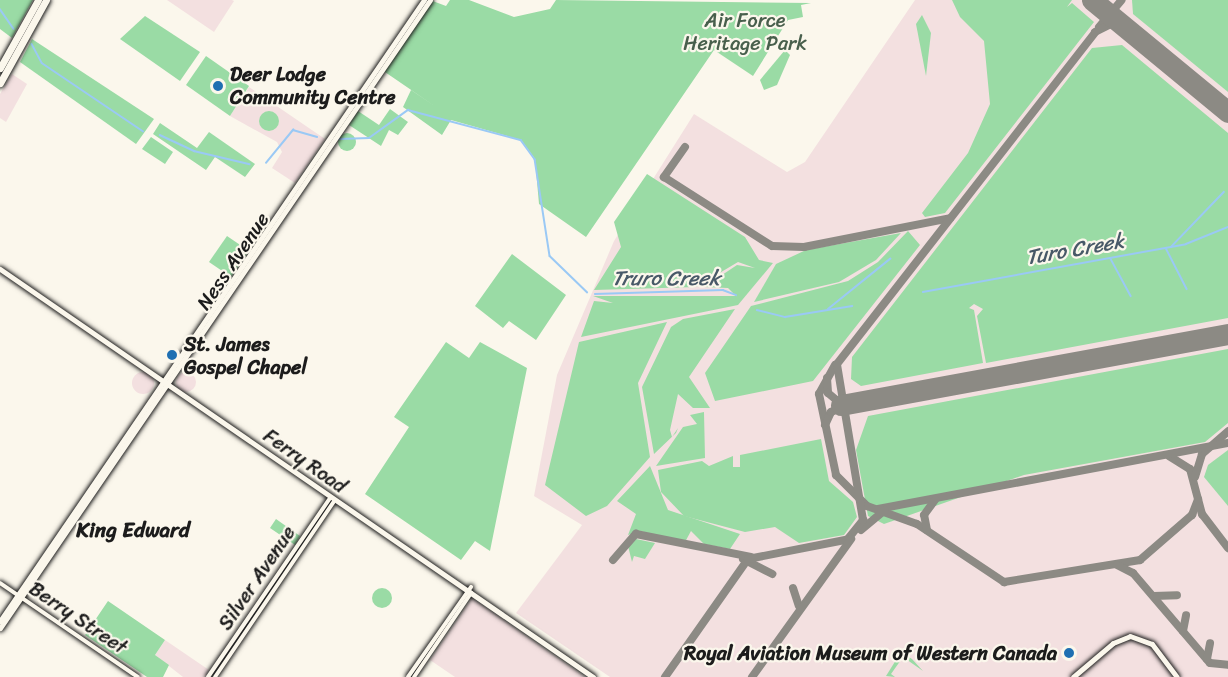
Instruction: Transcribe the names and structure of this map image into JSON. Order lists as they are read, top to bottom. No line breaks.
{"streets":{"main road":["Ness Avenue","Ferry Road"],"street":["Silver Avenue","Berry Street"]},"crossings":[["Ness Avenue","Ferry Road"],["Ness Avenue","Berry Street"],["Ferry Road","Silver Avenue"]],"districts":["King Edward"],"water":["Turo Creek","Truro Creek"],"parks":["Air Force Heritage Park"],"places":["Deer Lodge Community Centre","St. James Gospel Chapel","Royal Aviation Museum of Western Canada"]}
